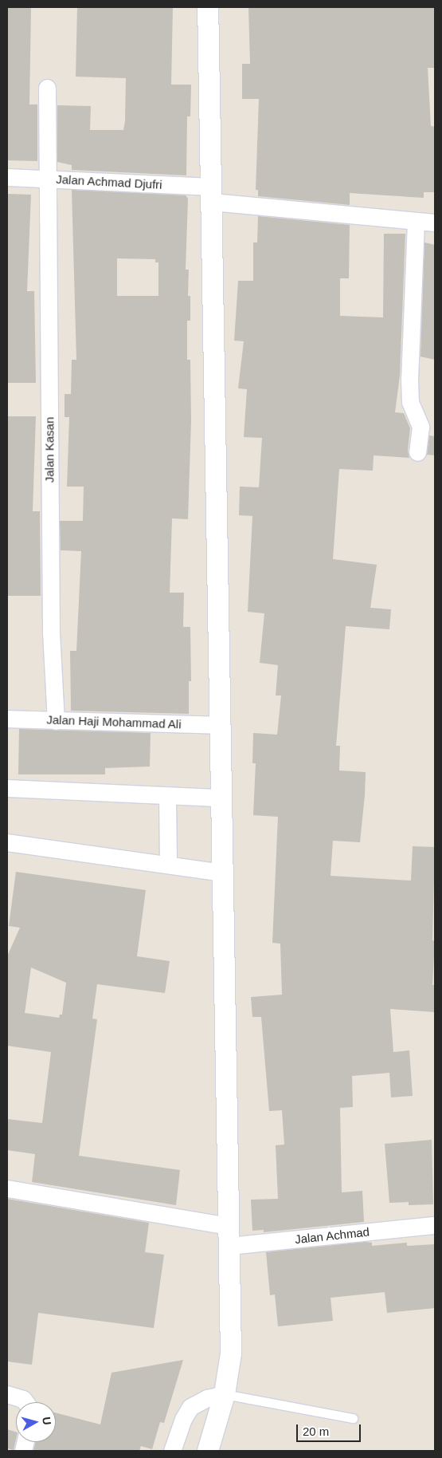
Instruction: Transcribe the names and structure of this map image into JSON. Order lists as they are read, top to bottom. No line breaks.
{"streets":{"street":["Jalan Achmad Djufri","Jalan Kasan","Jalan Haji Mohammad Ali","Jalan Achmad"]},"crossings":[["Jalan Achmad Djufri","Jalan Kasan"],["Jalan Kasan","Jalan Haji Mohammad Ali"]],"scale_bar":"20 m","north":"right"}
